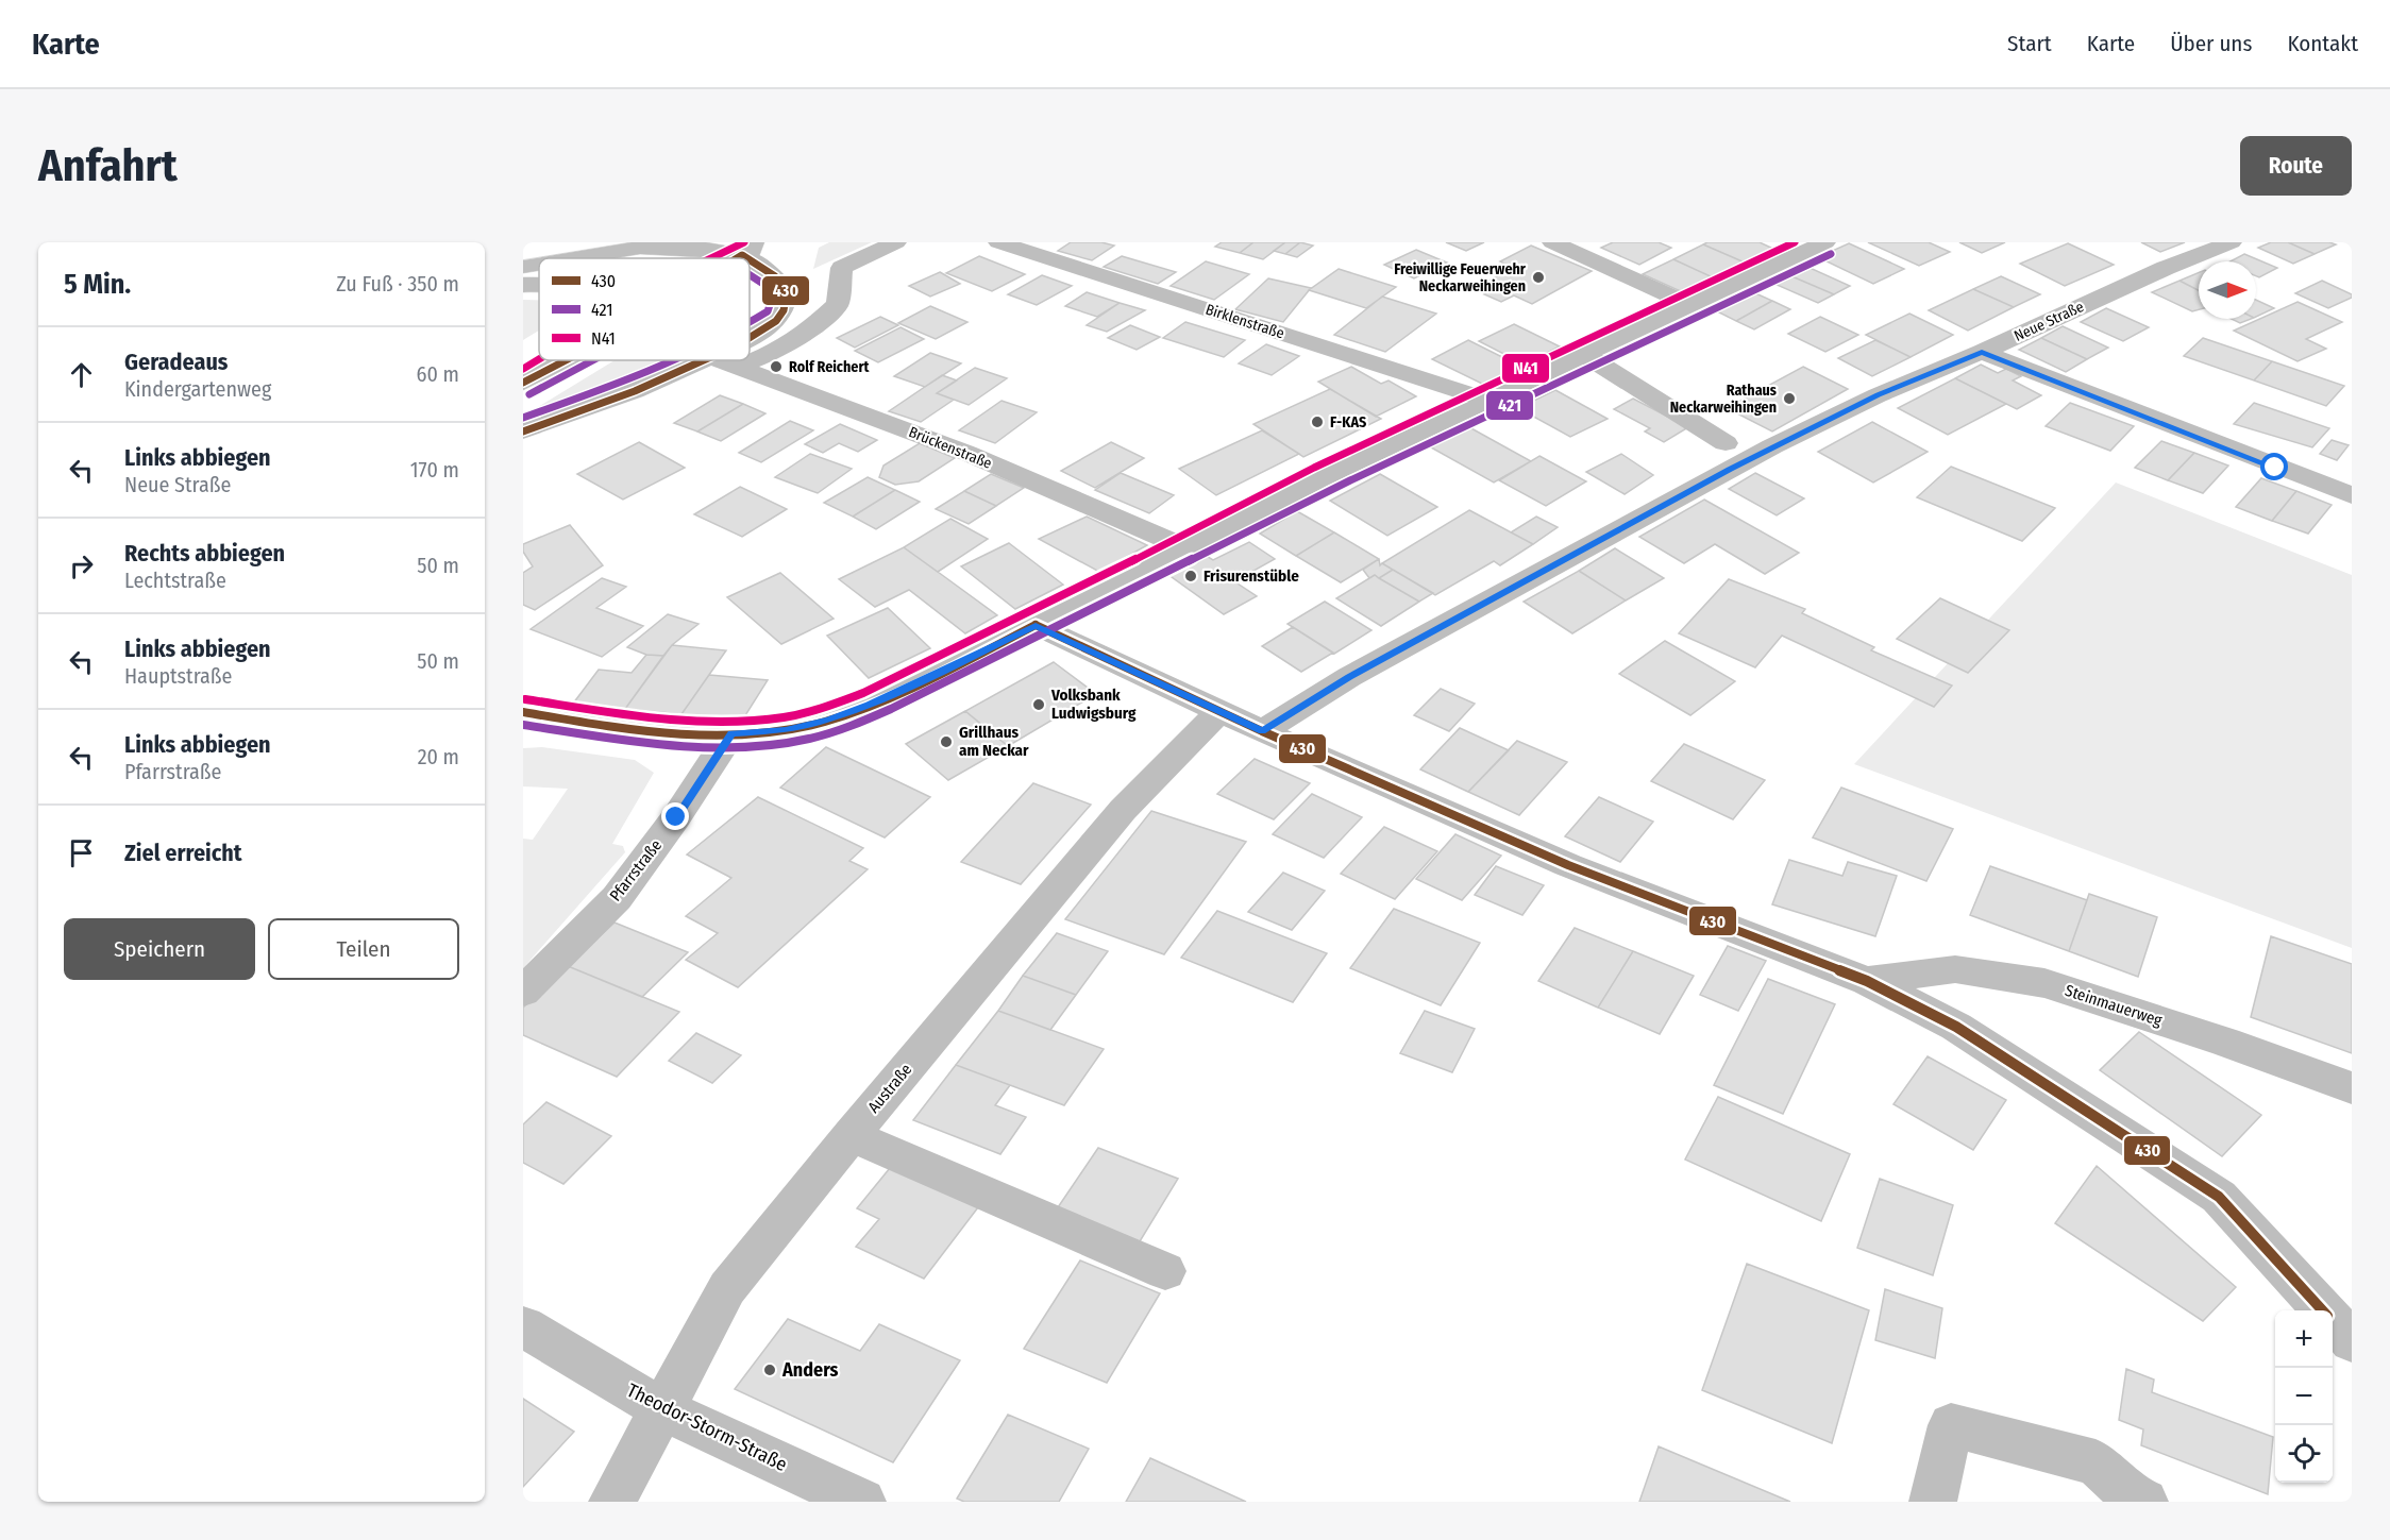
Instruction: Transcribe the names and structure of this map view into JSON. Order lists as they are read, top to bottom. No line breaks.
{"streets":{"street":["Birklenstraße","Neue Straße","Brückenstraße","Pfarrstraße","Steinmauerweg","Austraße","Theodor-Storm-Straße"]},"crossings":[["Austraße","Theodor-Storm-Straße"]],"places":["Freiwillige Feuerwehr Neckarweihingen","Rolf Reichert","Rathaus Neckarweihingen","F-KAS","Frisurenstüble","Volksbank Ludwigsburg","Grillhaus am Neckar","Anders"],"lines":["transit line N41","transit line 421","transit line 430"],"legend":["430","421","N41"],"north":"right","page":{"header":"Karte","nav":["Start","Karte","Über uns","Kontakt"],"buttons":["Route",["Speichern","Teilen"]],"title":"Anfahrt","heading":["5 Min.","Zu Fuß · 350 m"],"list":[["Geradeaus","Kindergartenweg","60 m"],["Links abbiegen","Neue Straße","170 m"],["Rechts abbiegen","Lechtstraße","50 m"],["Links abbiegen","Hauptstraße","50 m"],["Links abbiegen","Pfarrstraße","20 m"],"Ziel erreicht"],"map_buttons":["+","−"]}}
